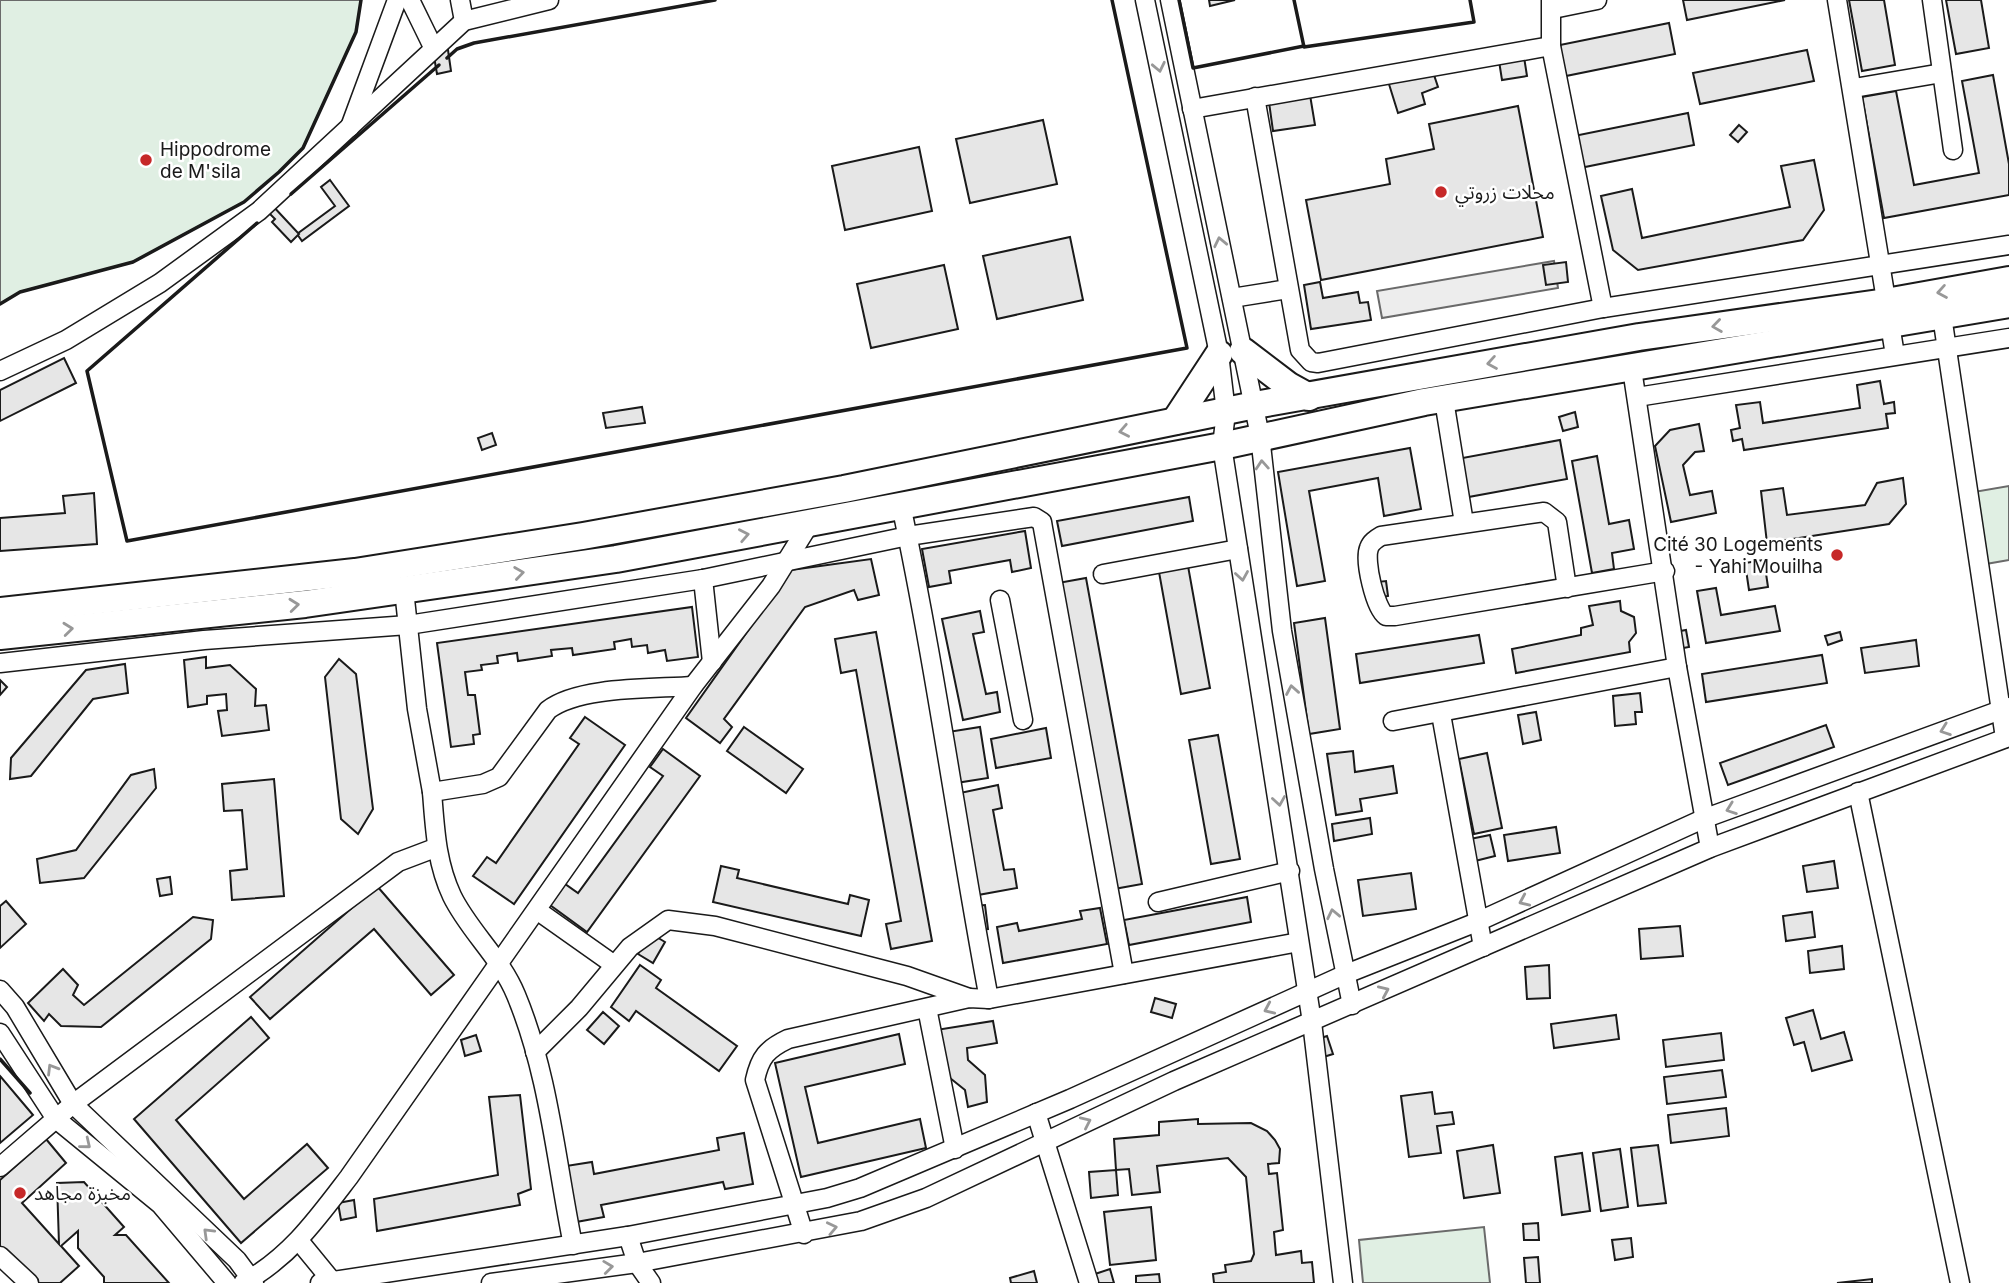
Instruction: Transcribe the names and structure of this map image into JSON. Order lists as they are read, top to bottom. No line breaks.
{"places":["Hippodrome de M'sila","محلات زروتي","Cité 30 Logements - Yahi Mouilha","مخبزة مجاهد"]}
